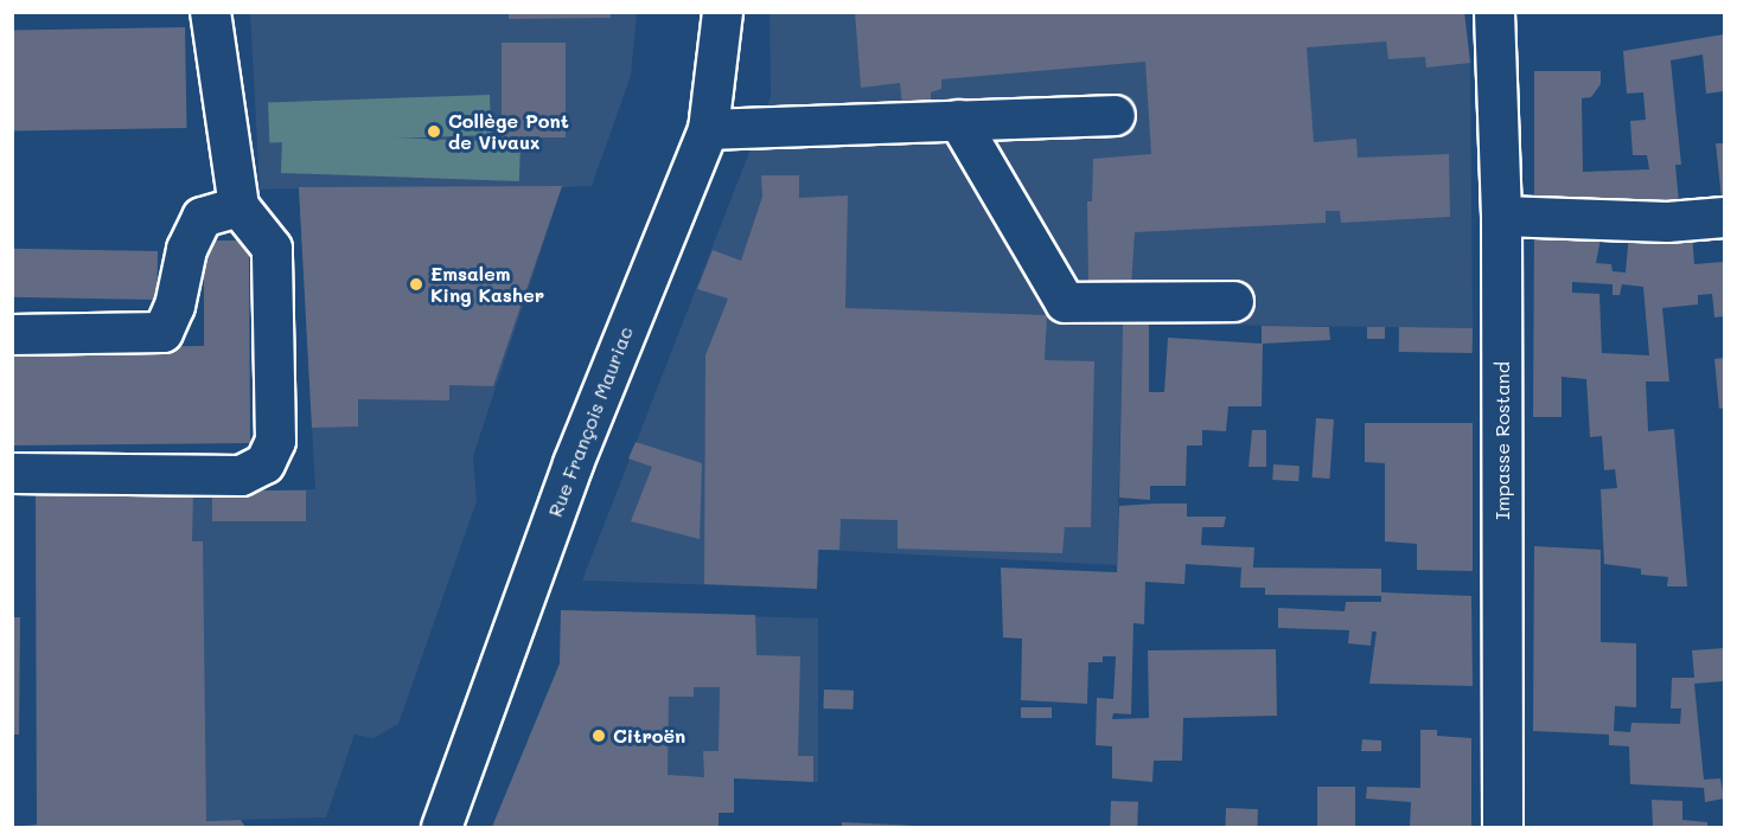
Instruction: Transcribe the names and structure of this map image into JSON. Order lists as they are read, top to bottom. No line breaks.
{"streets":{"street":["Rue François Mauriac","Impasse Rostand"]},"places":["Collège Pont de Vivaux","Emsalem King Kasher","Citroën"]}
